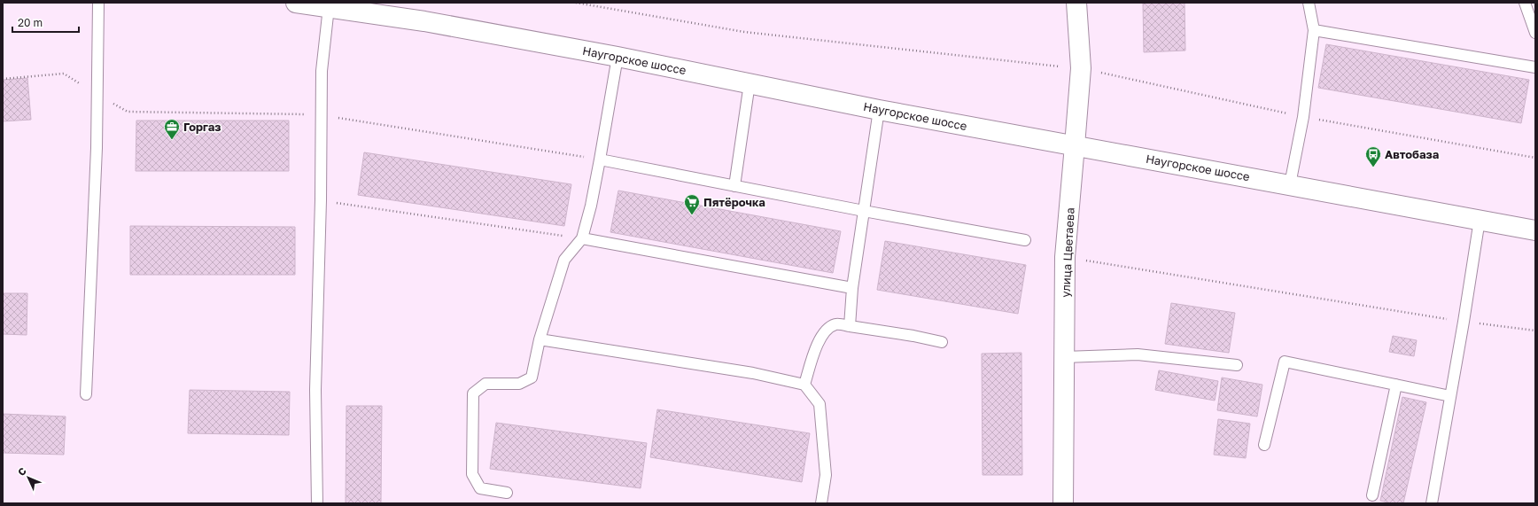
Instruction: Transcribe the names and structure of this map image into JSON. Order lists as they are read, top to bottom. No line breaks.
{"streets":{"main road":["Наугорское шоссе","улица Цветаева"]},"crossings":[["Наугорское шоссе","улица Цветаева"]],"places":{"office":["Горгаз"],"bus stop":["Автобаза"],"supermarket":["Пятёрочка"]},"scale_bar":"20 m","north":"top left"}
